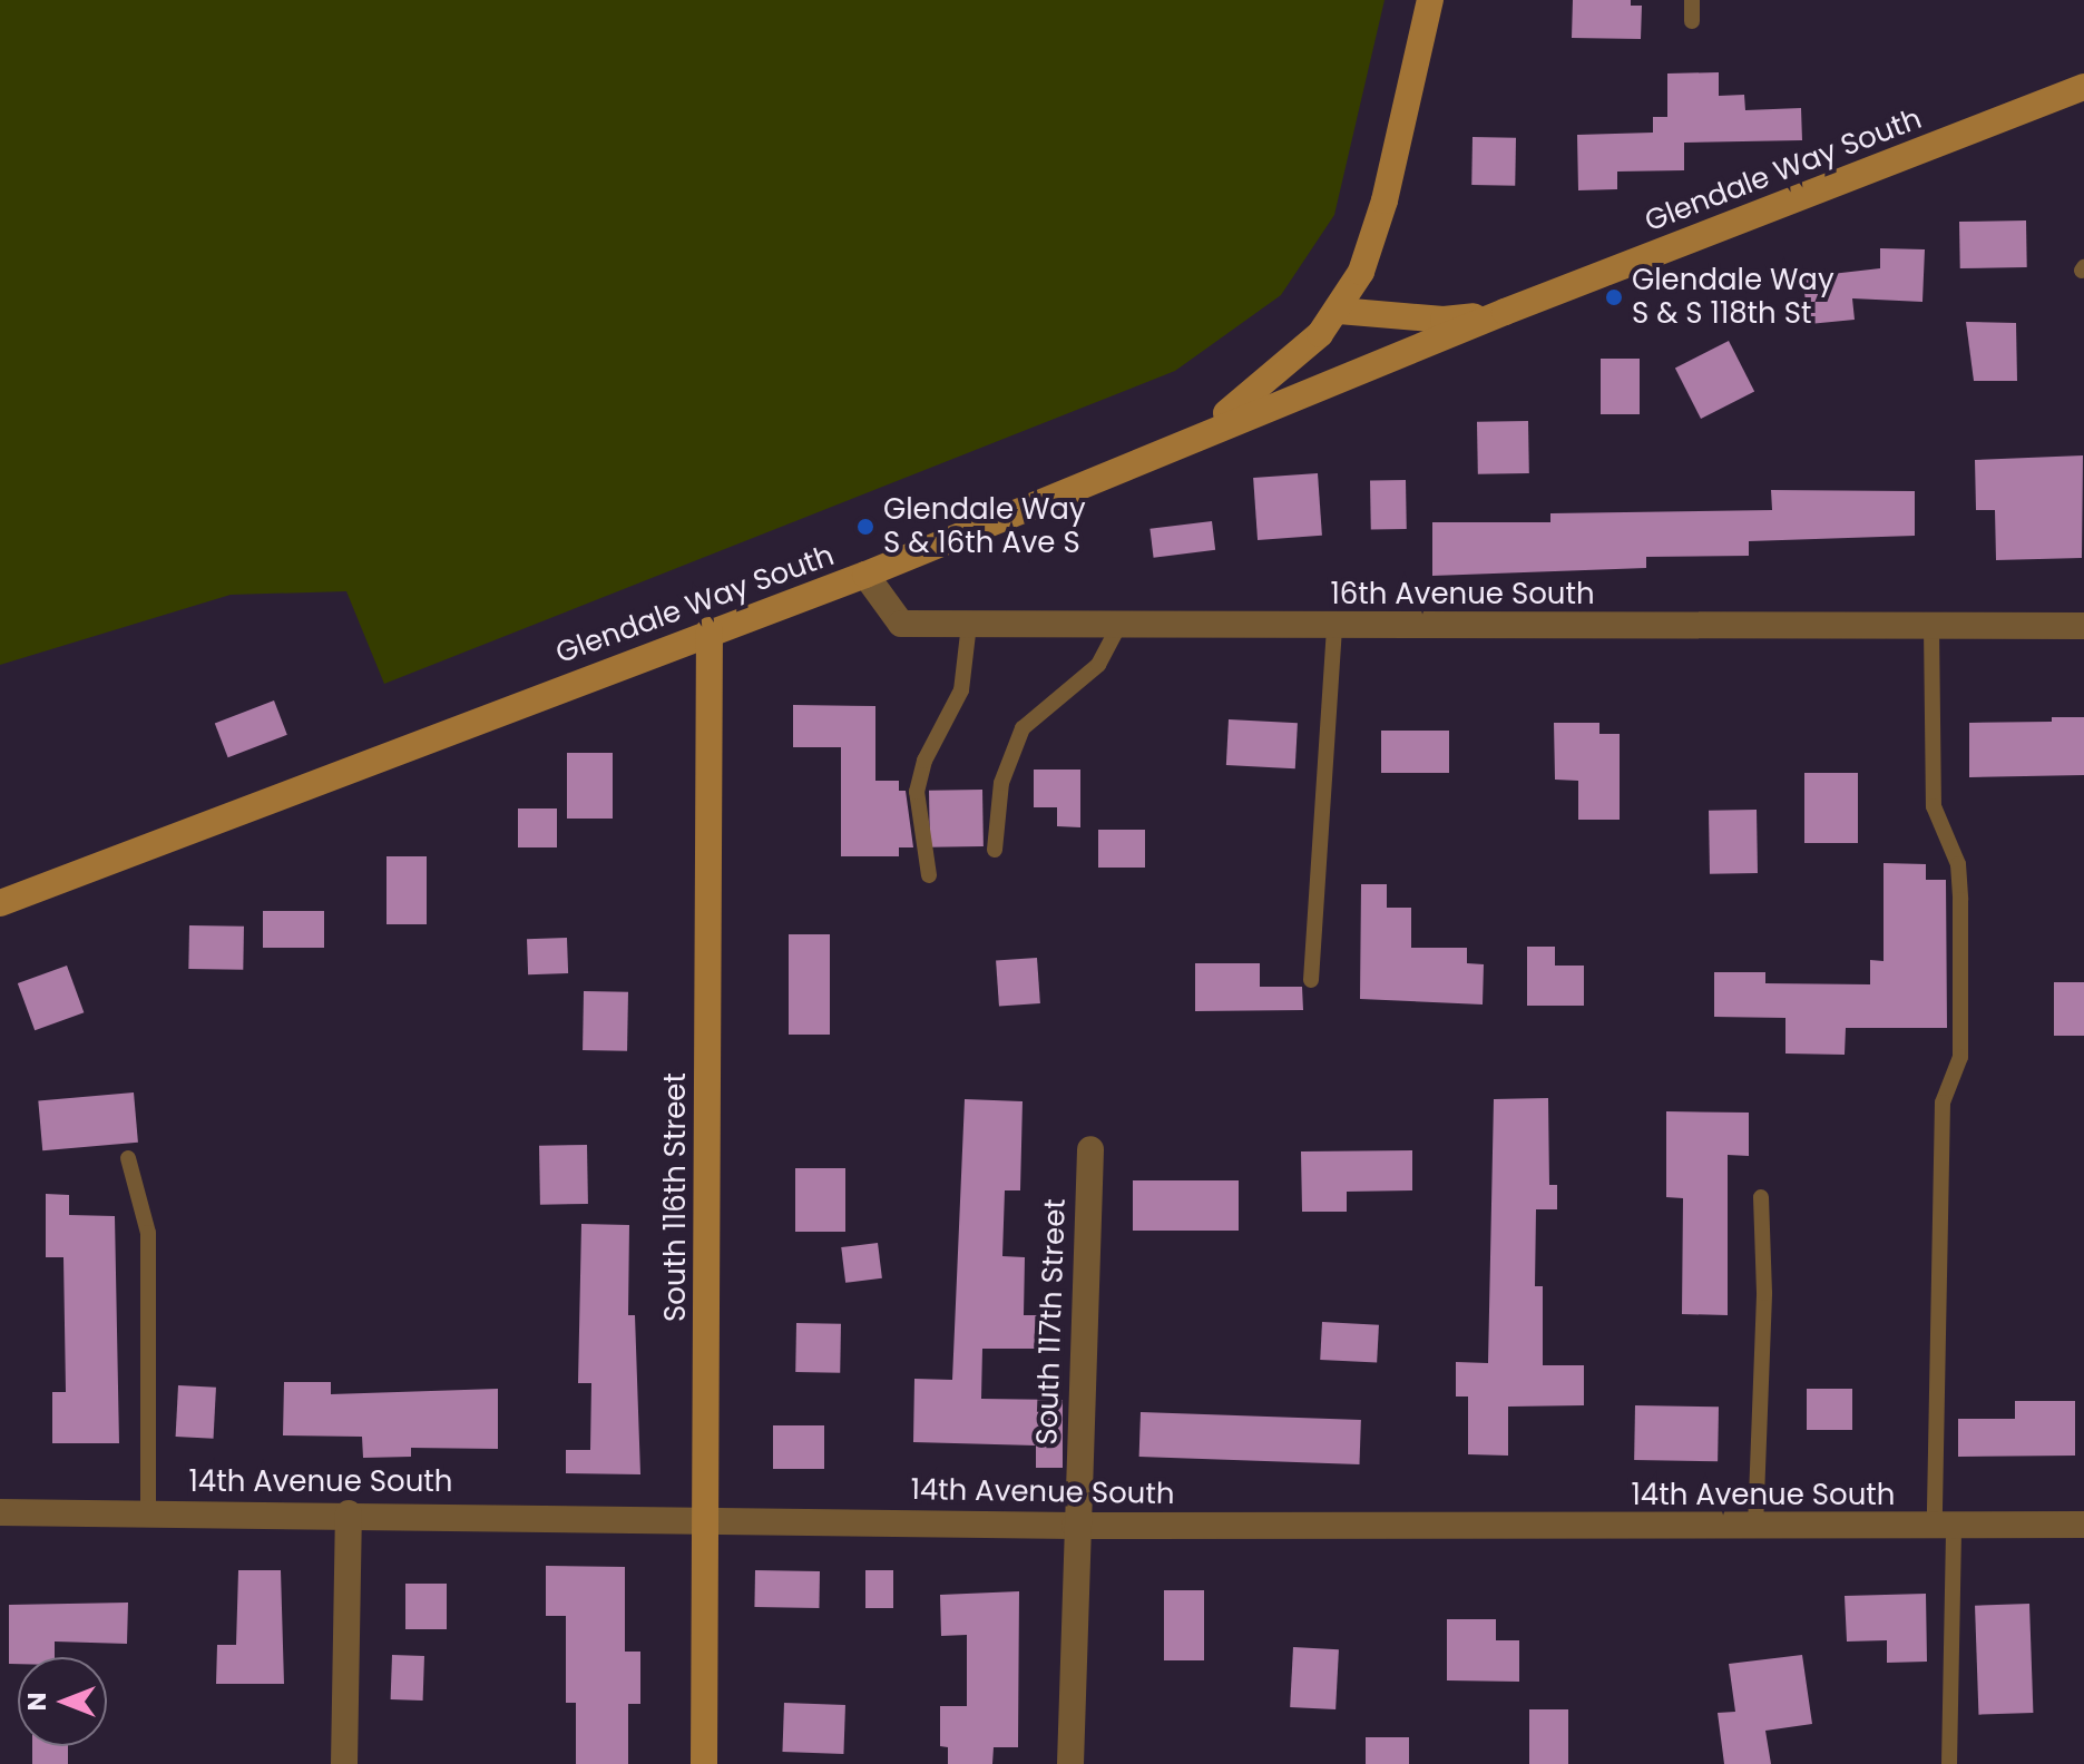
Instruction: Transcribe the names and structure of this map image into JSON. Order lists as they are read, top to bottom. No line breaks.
{"streets":{"street":["Glendale Way South","16th Avenue South","South 116th Street","South 117th Street","14th Avenue South"]},"crossings":[["Glendale Way South","16th Avenue South"],["Glendale Way South","South 116th Street"],["South 116th Street","14th Avenue South"],["South 117th Street","14th Avenue South"]],"places":["Glendale Way S & S 118th St","Glendale Way S & 16th Ave S"],"north":"left"}
